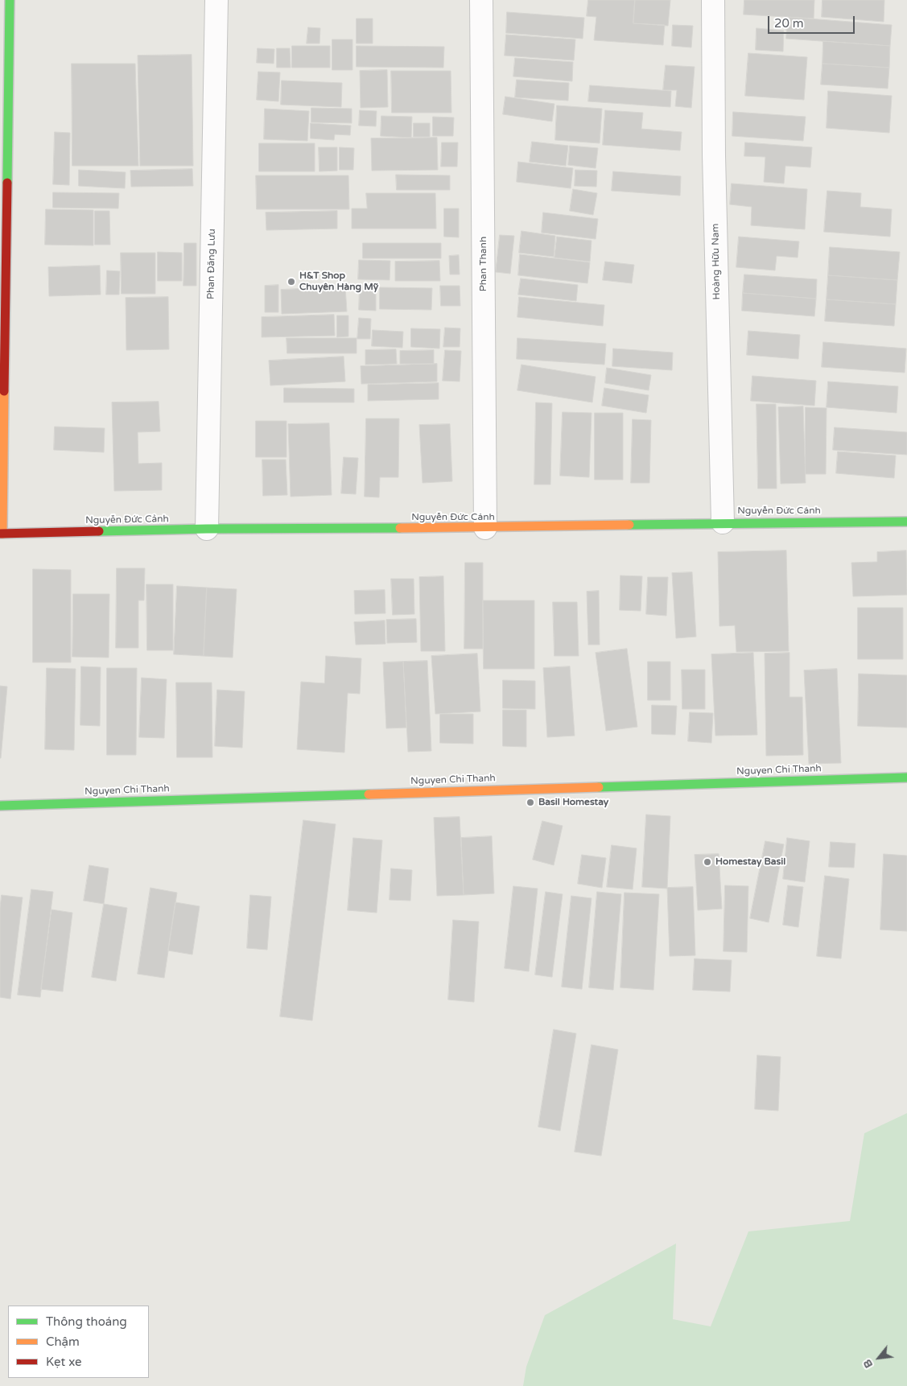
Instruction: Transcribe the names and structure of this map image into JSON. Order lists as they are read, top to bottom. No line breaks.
{"streets":{"street":["Hoàng Hữu Nam","Phan Đăng Lưu","Phan Thanh","Nguyễn Đức Cảnh","Nguyen Chi Thanh"]},"crossings":[["Hoàng Hữu Nam","Nguyễn Đức Cảnh"],["Phan Đăng Lưu","Nguyễn Đức Cảnh"],["Phan Thanh","Nguyễn Đức Cảnh"]],"places":["H&T Shop Chuyên Hàng Mỹ","Basil Homestay","Homestay Basil"],"legend":["Thông thoáng","Chậm","Kẹt xe"],"scale_bar":"20 m","north":"bottom left"}
